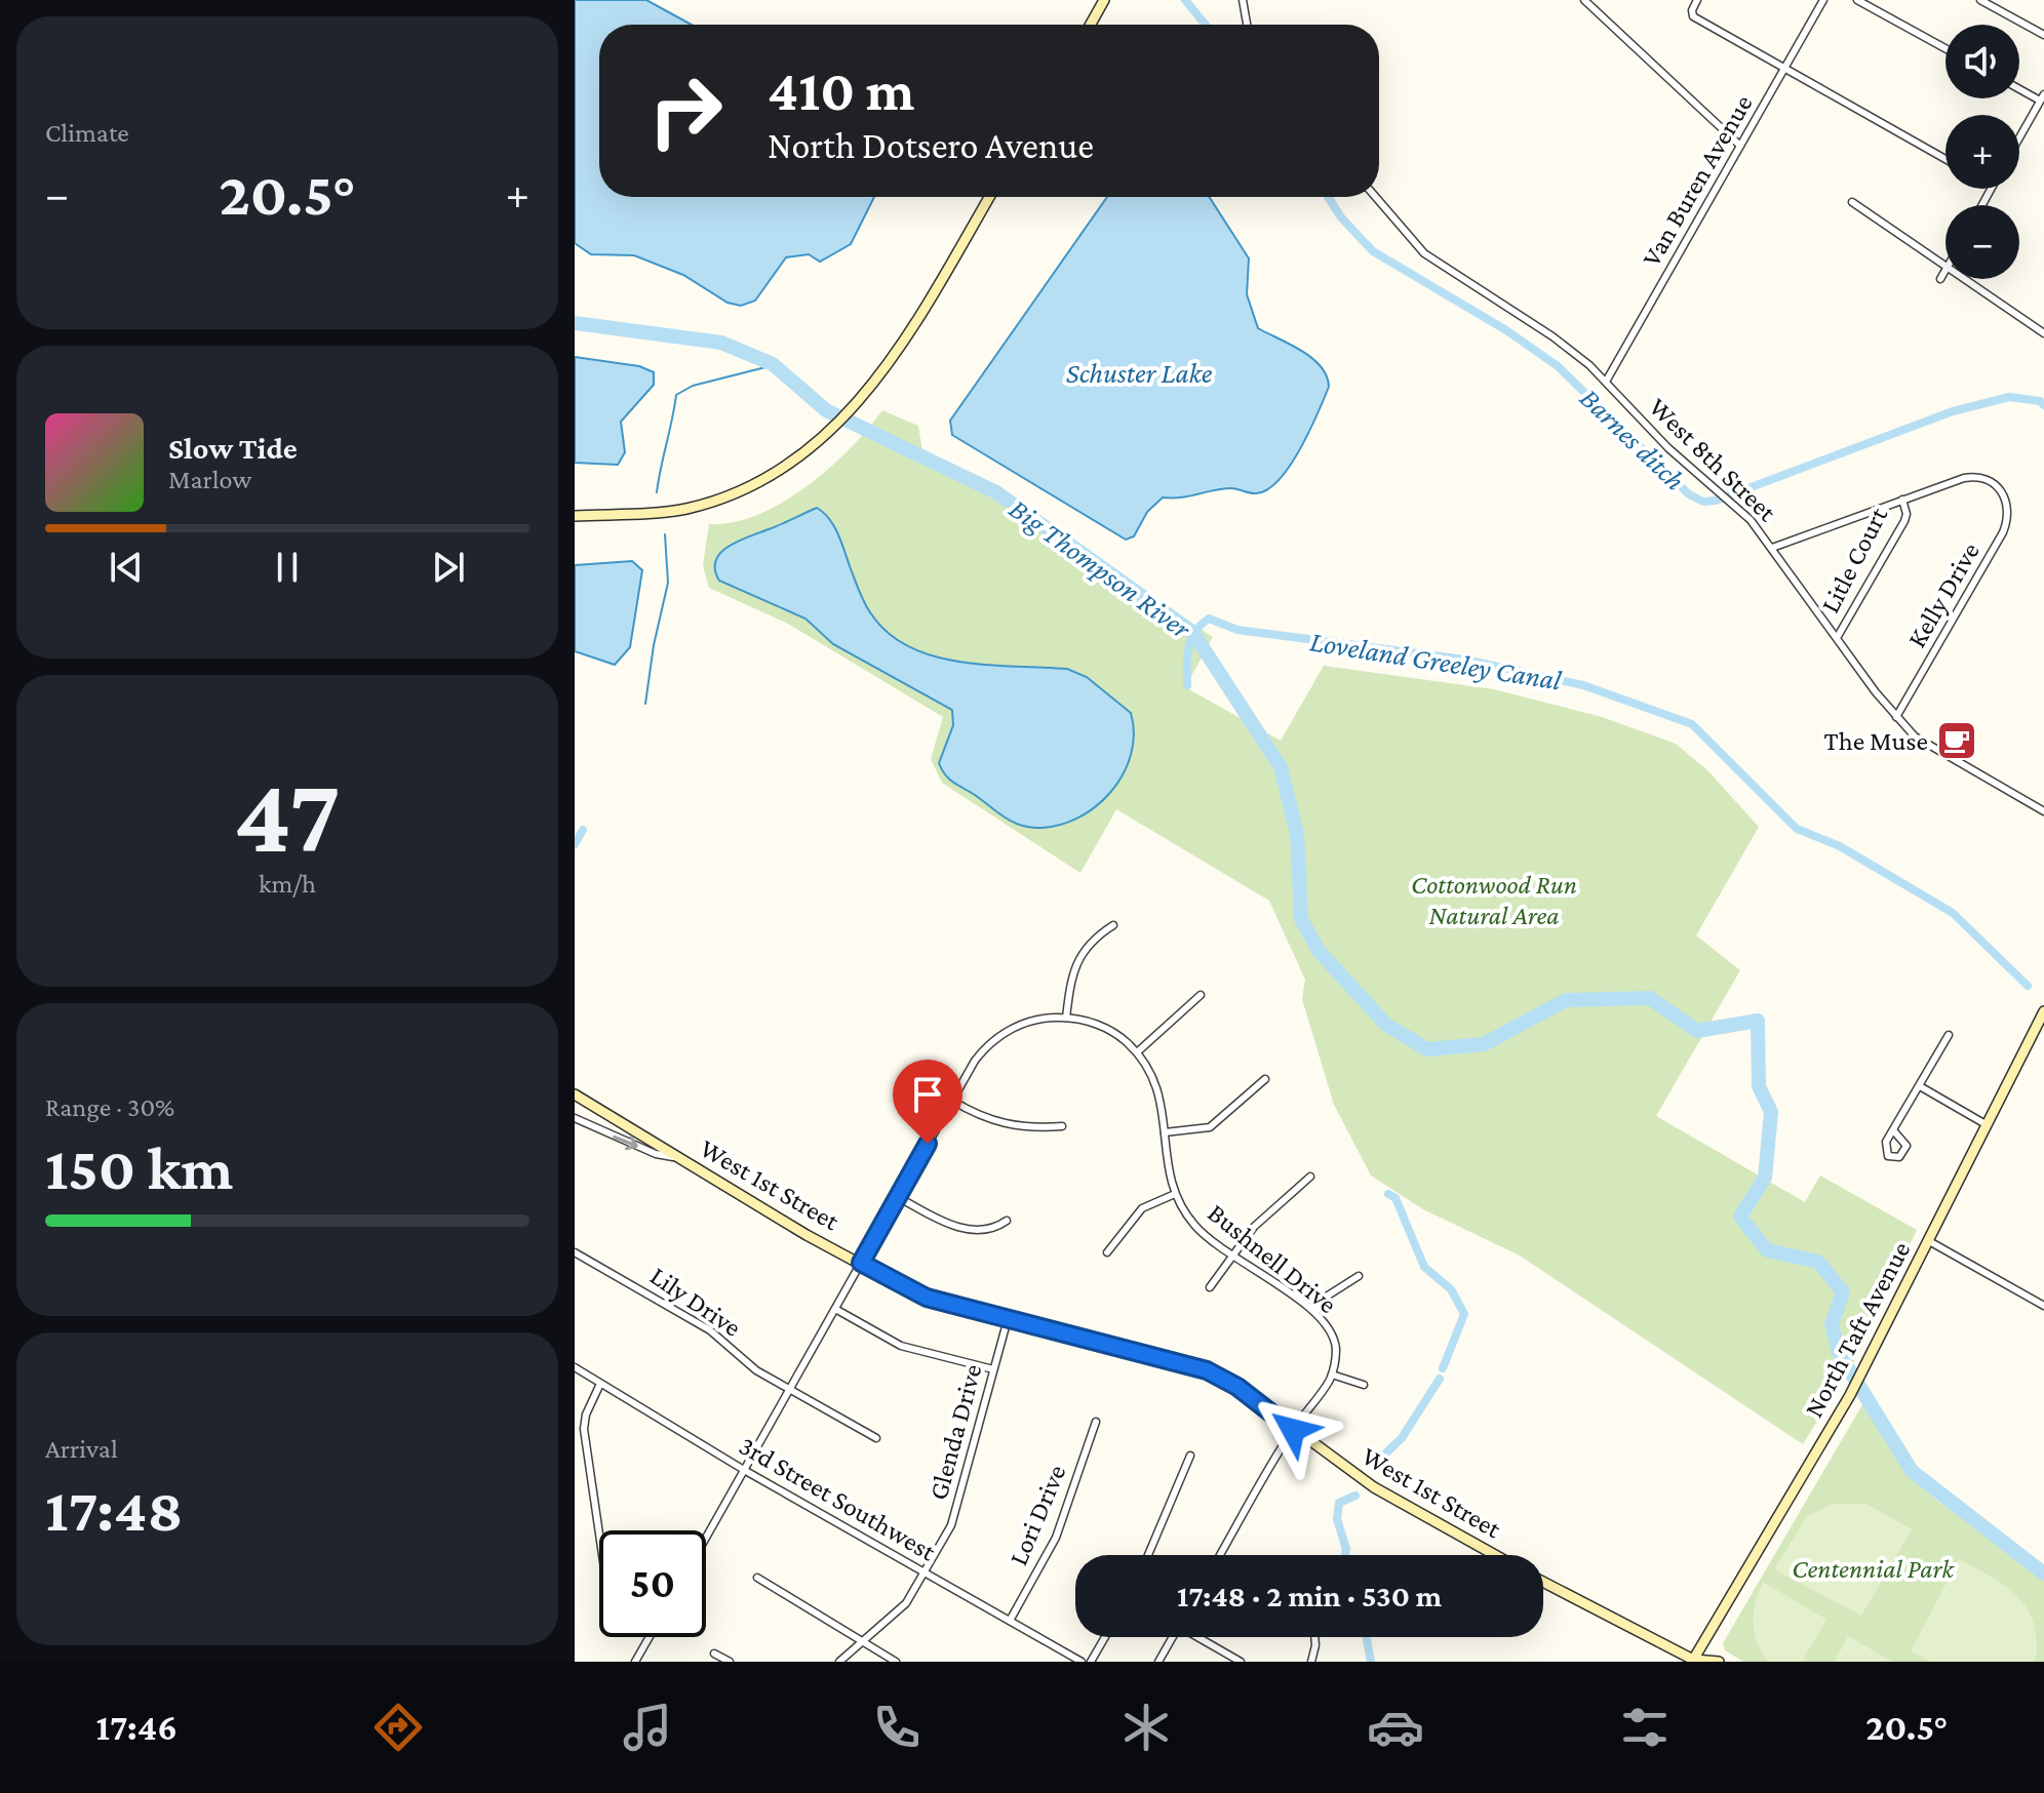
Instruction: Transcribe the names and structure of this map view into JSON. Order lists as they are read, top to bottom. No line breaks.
{"streets":{"main road":["West 1st Street","North Taft Avenue"],"street":["Van Buren Avenue","West 8th Street","Litle Court","Kelly Drive","Bushnell Drive","Lily Drive","Glenda Drive","3rd Street Southwest","Lori Drive"]},"crossings":[["Van Buren Avenue","West 8th Street"],["West 8th Street","Litle Court"],["West 8th Street","Kelly Drive"],["Litle Court","Kelly Drive"],["West 1st Street","Glenda Drive"],["Glenda Drive","3rd Street Southwest"],["3rd Street Southwest","Lori Drive"]],"water":["Schuster Lake","Barnes ditch","Big Thompson River","Loveland Greeley Canal"],"parks":["Cottonwood Run Natural Area","Centennial Park"],"places":{"cafe":["The Muse"]},"page":{"tile":["Climate",["47","km/h"],["Range · 30%","150 km"],["Arrival","17:48"]],"map_buttons":["+","−"],"turn":["410 m","North Dotsero Avenue"],"heat":["−","20.5°","+"],"song":["Slow Tide","Marlow"],"limit":"50","trip":"17:48 · 2 min · 530 m","tabs":["17:46","20.5°"]}}
